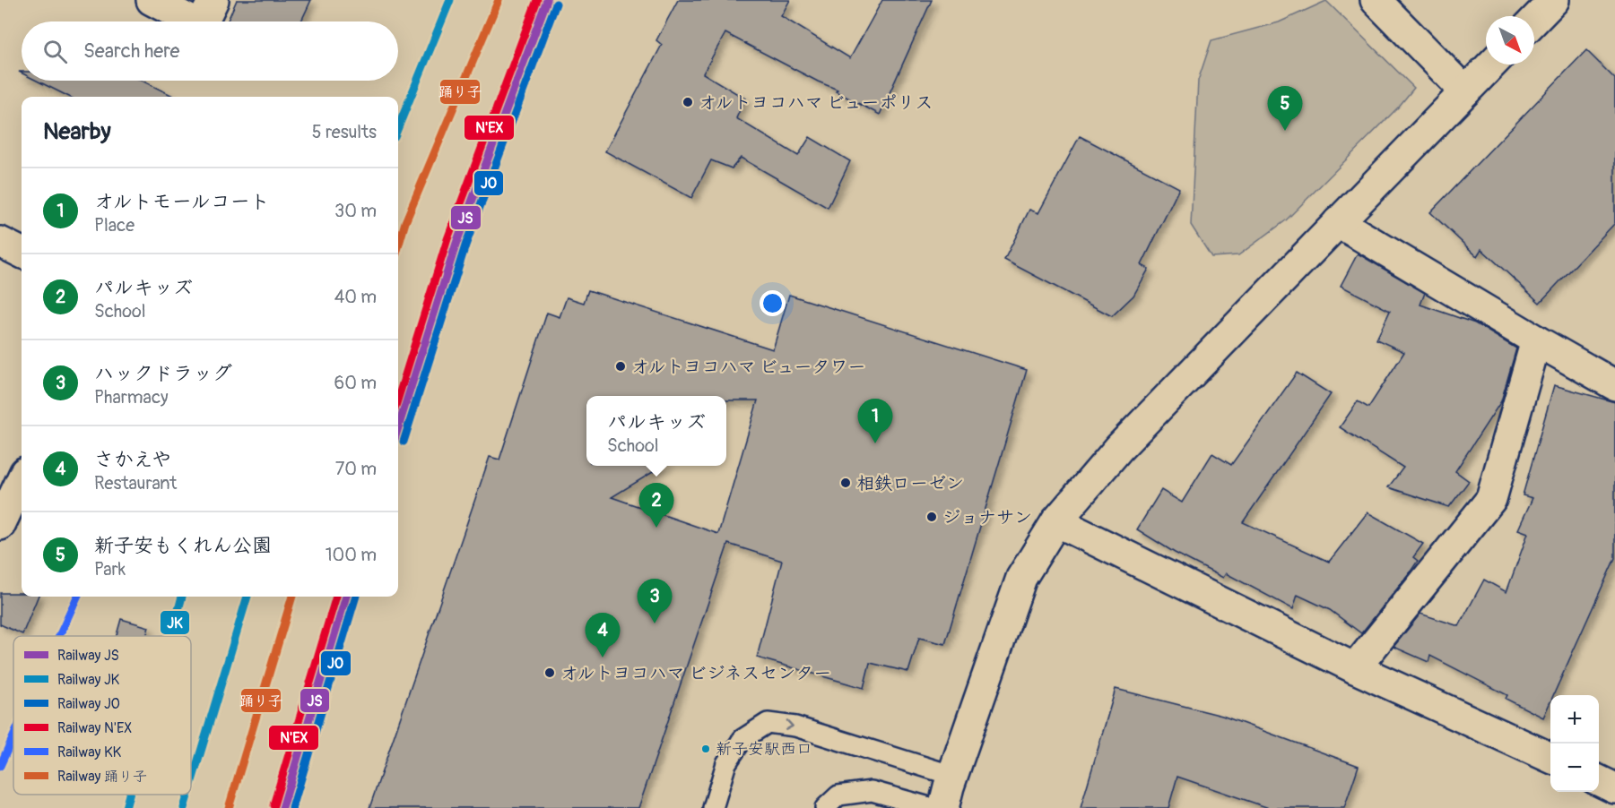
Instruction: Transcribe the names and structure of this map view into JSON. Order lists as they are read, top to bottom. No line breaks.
{"places":["オルトヨコハマ ビューポリス","オルトヨコハマ ビュータワー","相鉄ローゼン","ジョナサン","オルトヨコハマ ビジネスセンター","新子安駅西口"],"lines":["rail line JS","rail line JK","rail line N'EX","rail line 踊り子","rail line JO","rail line KK"],"legend":["Railway JS","Railway JK","Railway JO","Railway N'EX","Railway KK","Railway 踊り子"],"north":"bottom right","page":{"search":"Search here","pins":["5","1","2","3","4"],"heading":["Nearby","5 results"],"list":[{"mark":"1","name":"オルトモールコート","note":"Place","value":"30 m"},{"mark":"2","name":"パルキッズ","note":"School","value":"40 m"},{"mark":"3","name":"ハックドラッグ","note":"Pharmacy","value":"60 m"},{"mark":"4","name":"さかえや","note":"Restaurant","value":"70 m"},{"mark":"5","name":"新子安もくれん公園","note":"Park","value":"100 m"}],"popup":["パルキッズ","School"],"map_buttons":["+","−"]}}
